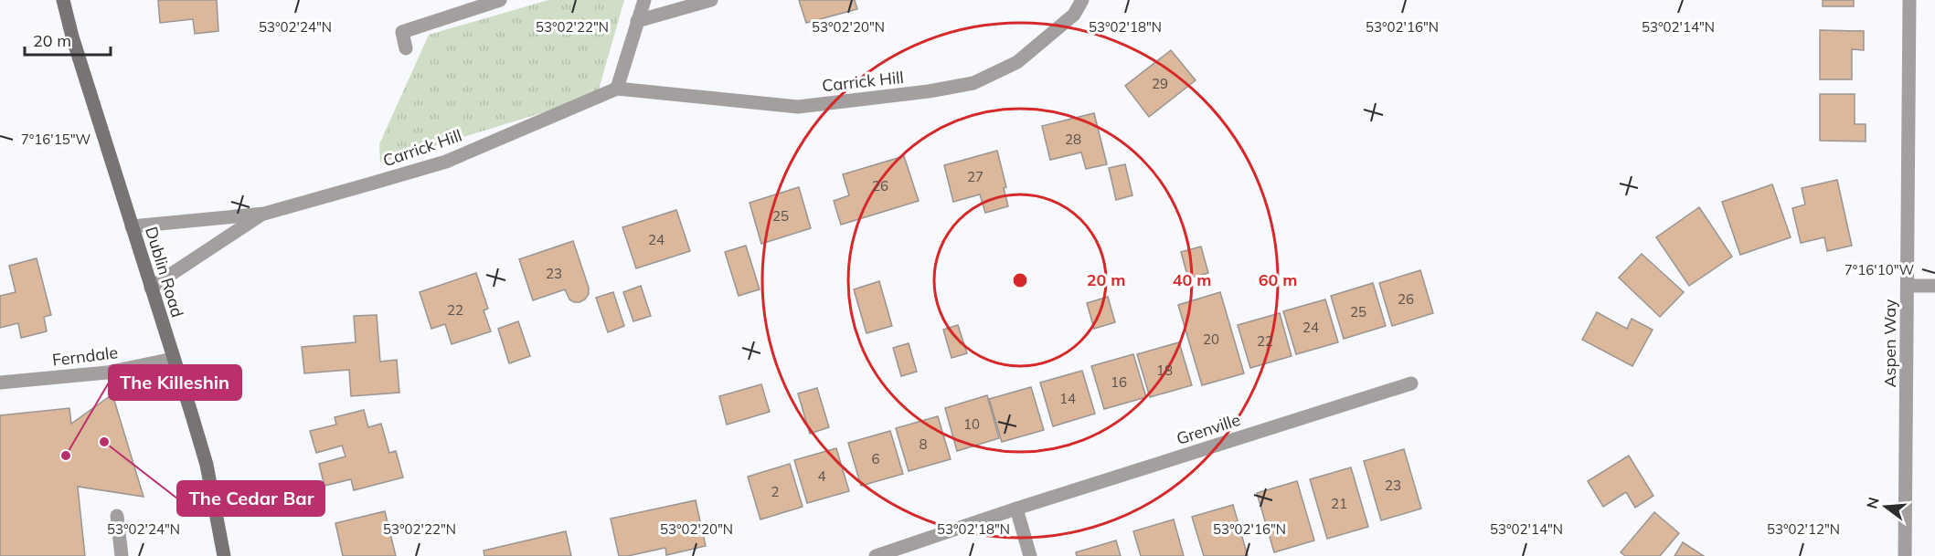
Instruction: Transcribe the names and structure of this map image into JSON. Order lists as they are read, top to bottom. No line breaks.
{"streets":{"main road":["Dublin Road"],"street":["Carrick Hill","Aspen Way","Ferndale","Grenville"]},"crossings":[["Carrick Hill","Dublin Road"],["Dublin Road","Ferndale"]],"places":["The Cedar Bar","The Killeshin"],"house_numbers":["29","28","27","26","25","24","23","26","22","25","24","20","22","18","16","14","10","8","6","4","23","2","21"],"scale_bar":"20 m","north":"left","coordinates":["53°02'24\"N","53°02'22\"N","53°02'20\"N","53°02'18\"N","53°02'16\"N","53°02'14\"N","7°16'15\"W","7°16'10\"W","53°02'12\"N"],"rings":["20 m","40 m","60 m"]}
